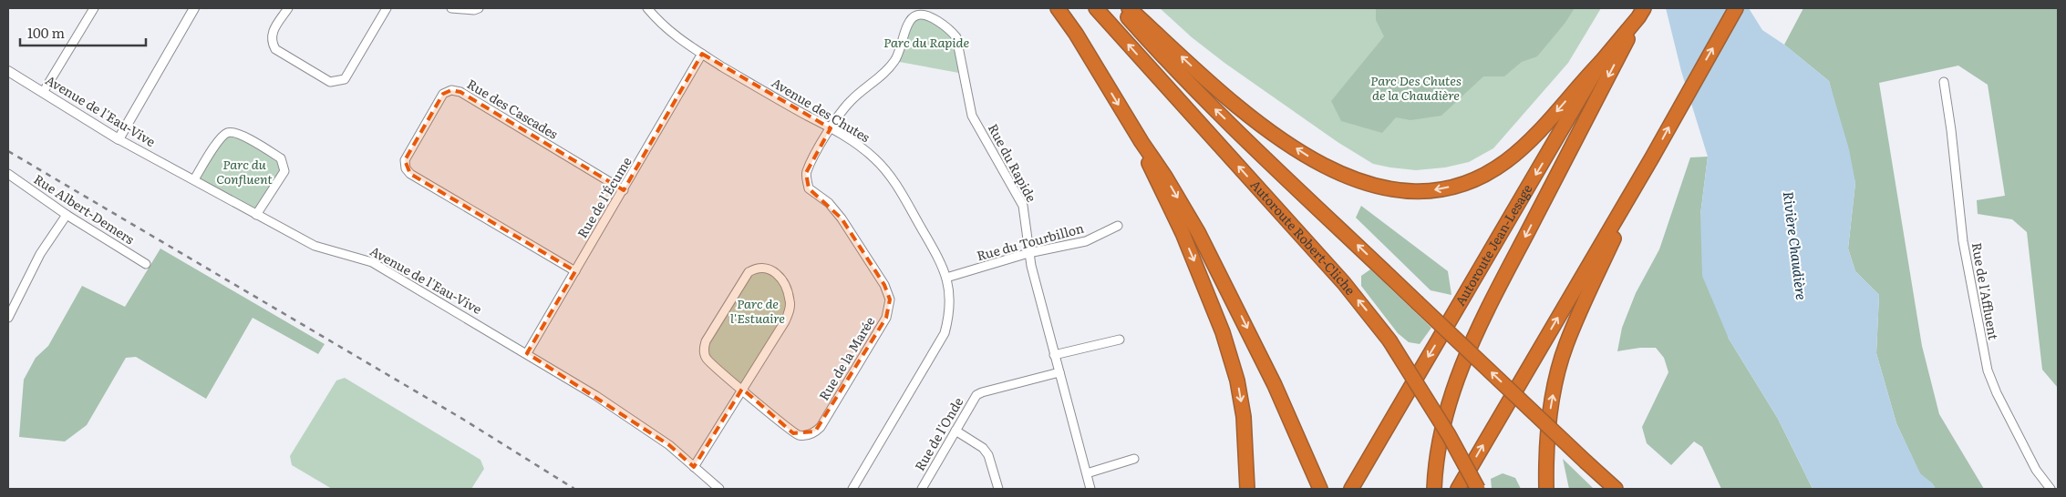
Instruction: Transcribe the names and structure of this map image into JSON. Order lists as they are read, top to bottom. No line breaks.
{"streets":{"highway":["Autoroute Robert-Cliche","Autoroute Jean-Lesage"],"street":["Rue des Cascades","Avenue des Chutes","Avenue de l'Eau-Vive","Rue du Rapide","Rue de l'Écume","Rue Albert-Demers","Rue du Tourbillon","Rue de l'Affluent","Rue de la Marée","Rue de l'Onde"]},"crossings":[["Rue des Cascades","Rue de l'Écume"],["Avenue des Chutes","Rue du Rapide"],["Avenue des Chutes","Rue de l'Écume"],["Avenue des Chutes","Rue du Tourbillon"],["Avenue des Chutes","Rue de la Marée"],["Avenue de l'Eau-Vive","Rue de l'Écume"],["Rue du Rapide","Rue du Tourbillon"],["Rue du Rapide","Rue de la Marée"],["Rue du Rapide","Rue de l'Onde"]],"water":["Rivière Chaudière"],"parks":["Parc du Rapide","Parc Des Chutes de la Chaudière","Parc du Confluent","Parc de l'Estuaire"],"scale_bar":"100 m"}
